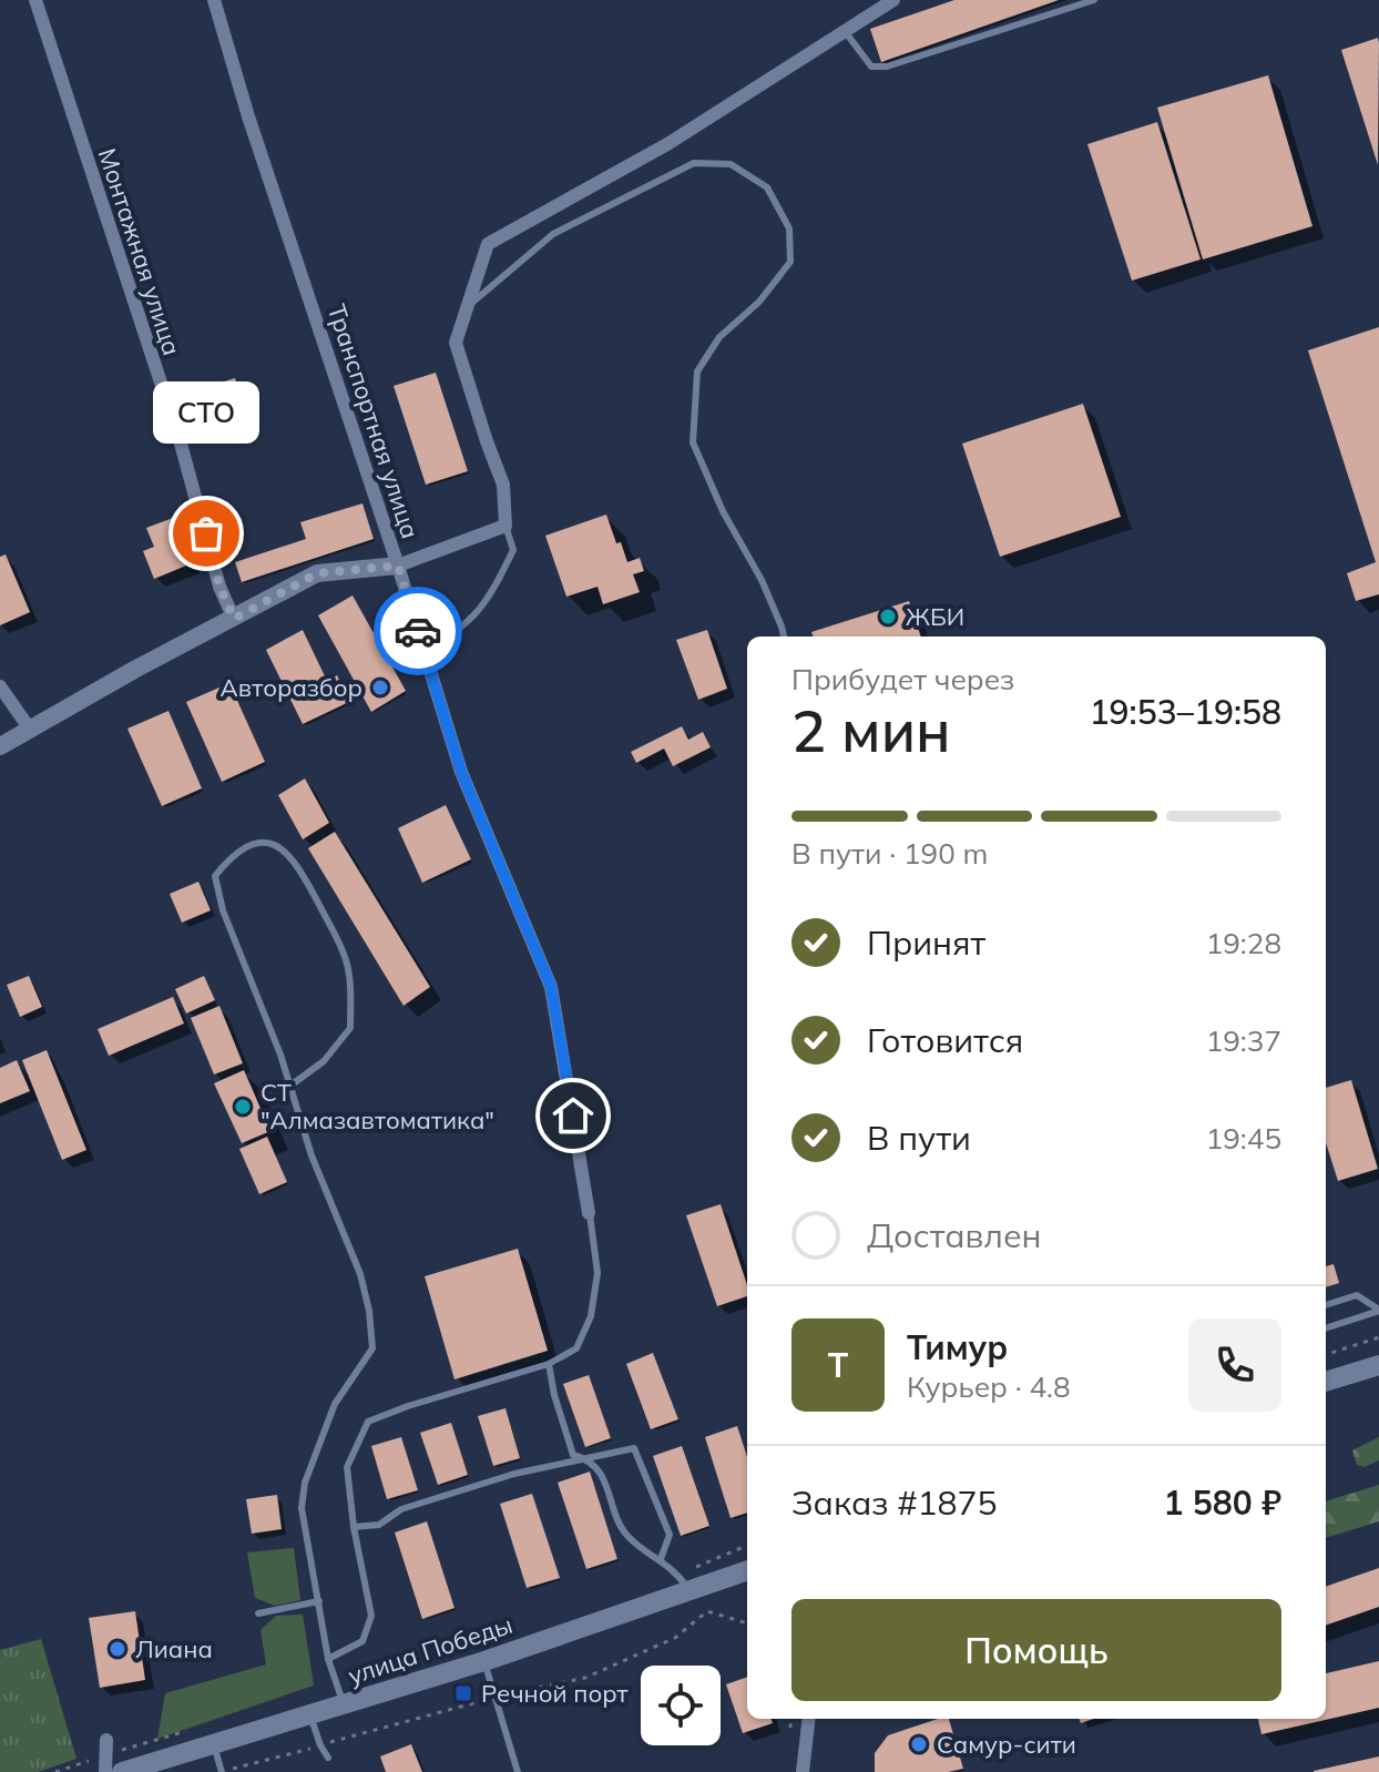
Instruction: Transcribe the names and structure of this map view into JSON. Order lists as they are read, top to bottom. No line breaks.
{"streets":{"main road":["улица Победы"],"street":["Монтажная улица","Транспортная улица"]},"places":{"other":["СТО","ЖБИ","Авторазбор","СТ \"Алмазавтоматика\"","Лиана","Самур-сити"],"transit":["Речной порт"]},"page":{"bubble":"СТО","heading":["2 мин","Прибудет через","19:53–19:58"],"panel":["Тимур","Курьер · 4.8","Заказ #1875","1 580 ₽"],"bar":"В пути · 190 m","list":[["Принят","19:28"],["Готовится","19:37"],["В пути","19:45"],"Доставлен"],"round":"Т","buttons":"Помощь"}}
